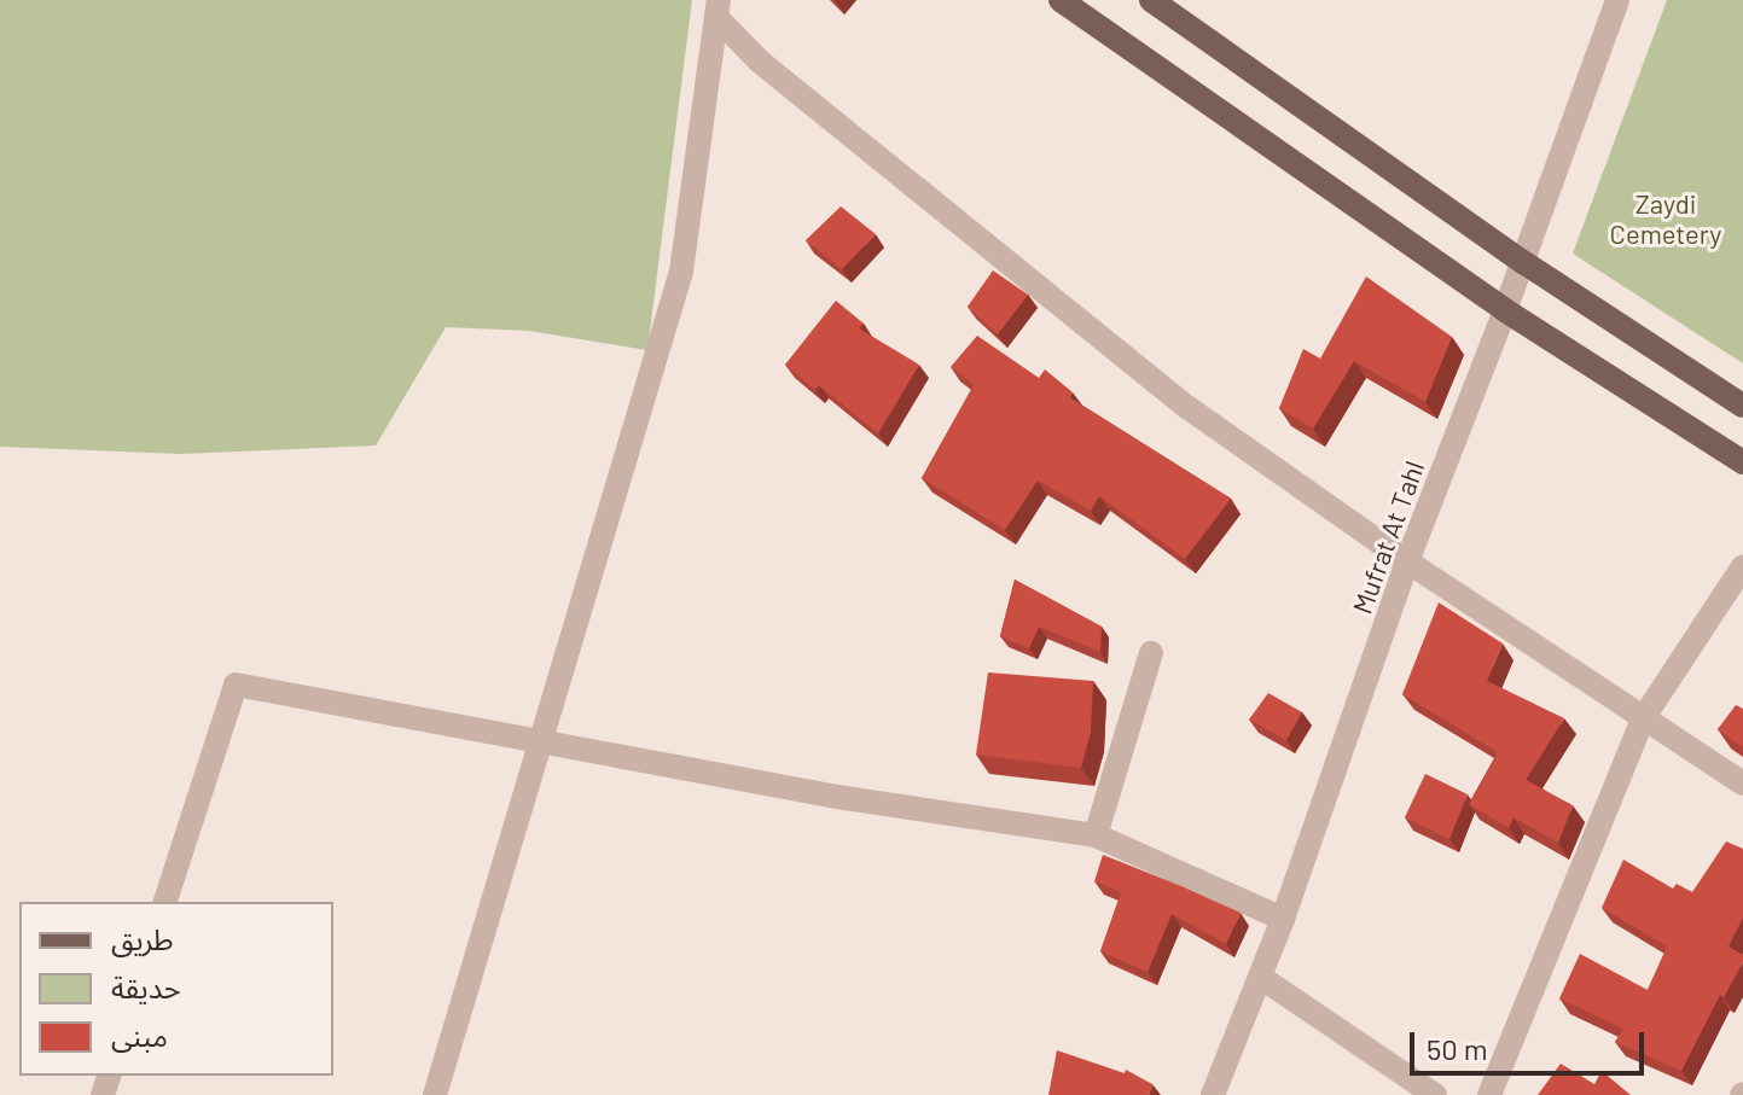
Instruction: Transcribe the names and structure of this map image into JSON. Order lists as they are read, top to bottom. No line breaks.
{"streets":{"street":["Mufrat At Tahl"]},"parks":["Zaydi Cemetery"],"legend":["طريق","حديقة","مبنى"],"scale_bar":"50 m"}
